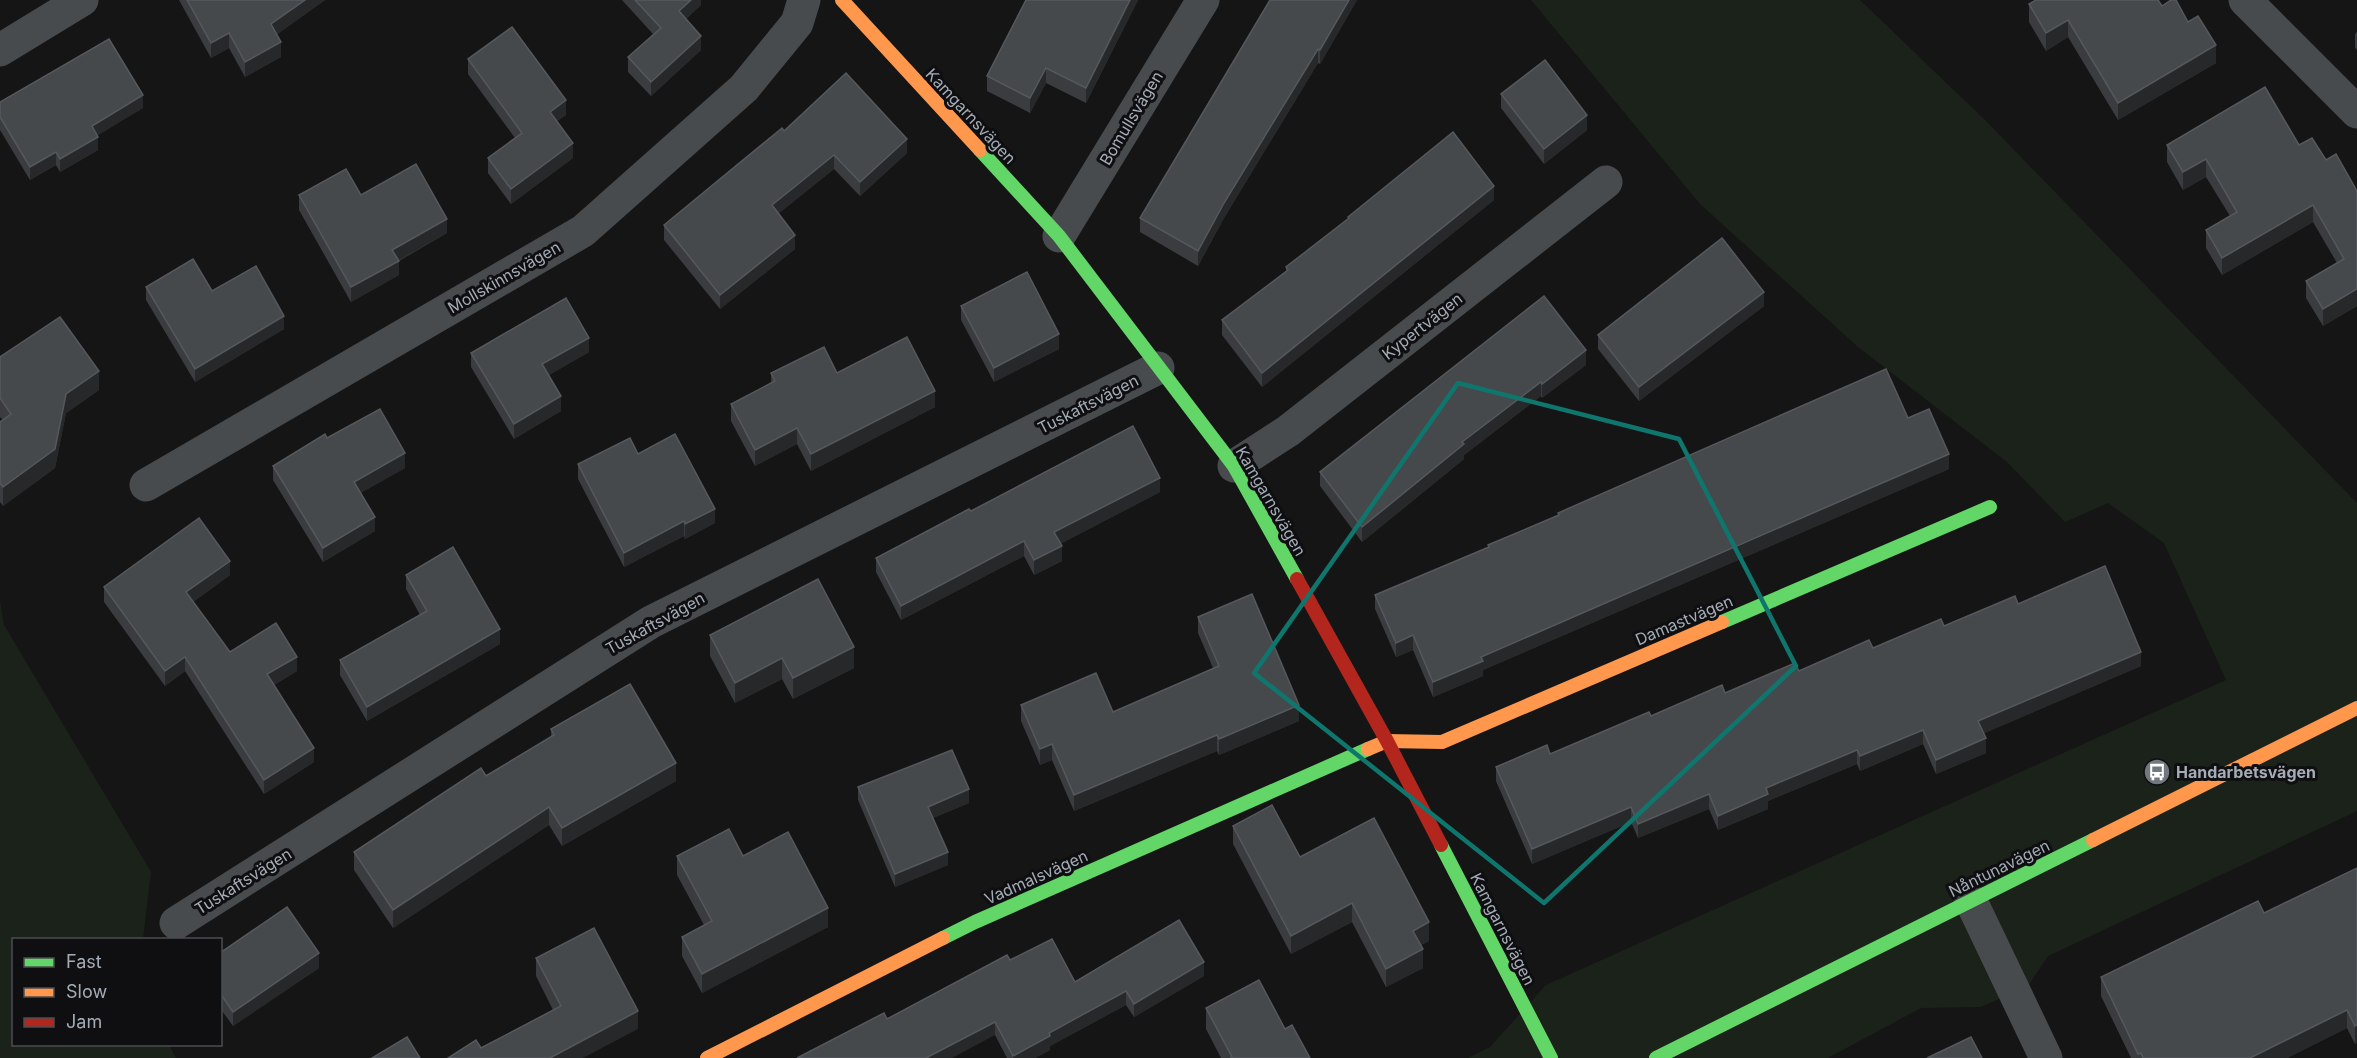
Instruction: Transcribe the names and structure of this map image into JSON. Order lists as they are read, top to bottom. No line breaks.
{"streets":{"street":["Kamgarnsvägen","Bomullsvägen","Mollskinnsvägen","Kypertvägen","Tuskaftsvägen","Damastvägen","Nåntunavägen","Vadmalsvägen"]},"crossings":[["Kamgarnsvägen","Bomullsvägen"],["Kamgarnsvägen","Kypertvägen"],["Kamgarnsvägen","Tuskaftsvägen"],["Kamgarnsvägen","Damastvägen"],["Kamgarnsvägen","Vadmalsvägen"],["Damastvägen","Vadmalsvägen"]],"places":{"bus stop":["Handarbetsvägen"]},"legend":["Fast","Slow","Jam"]}
